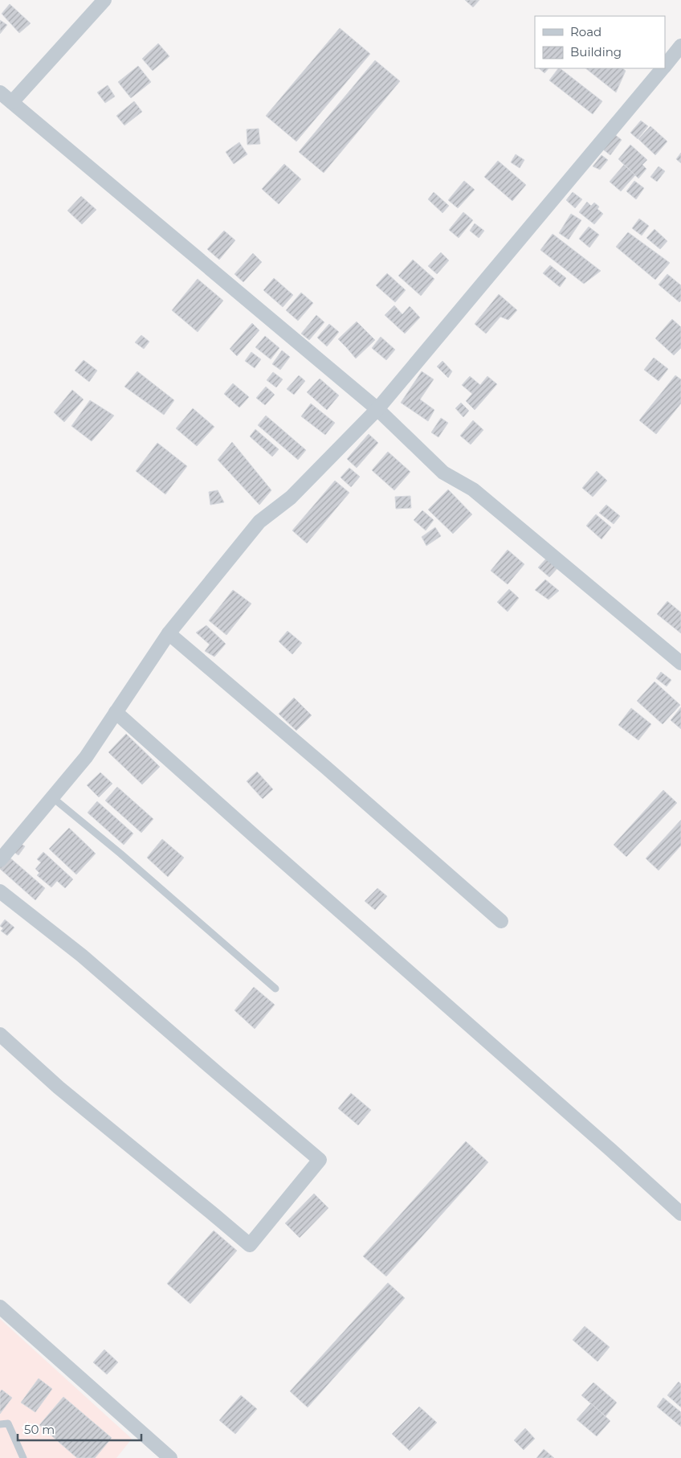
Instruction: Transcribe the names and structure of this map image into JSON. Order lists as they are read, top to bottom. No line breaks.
{"legend":["Road","Building"],"scale_bar":"50 m"}
